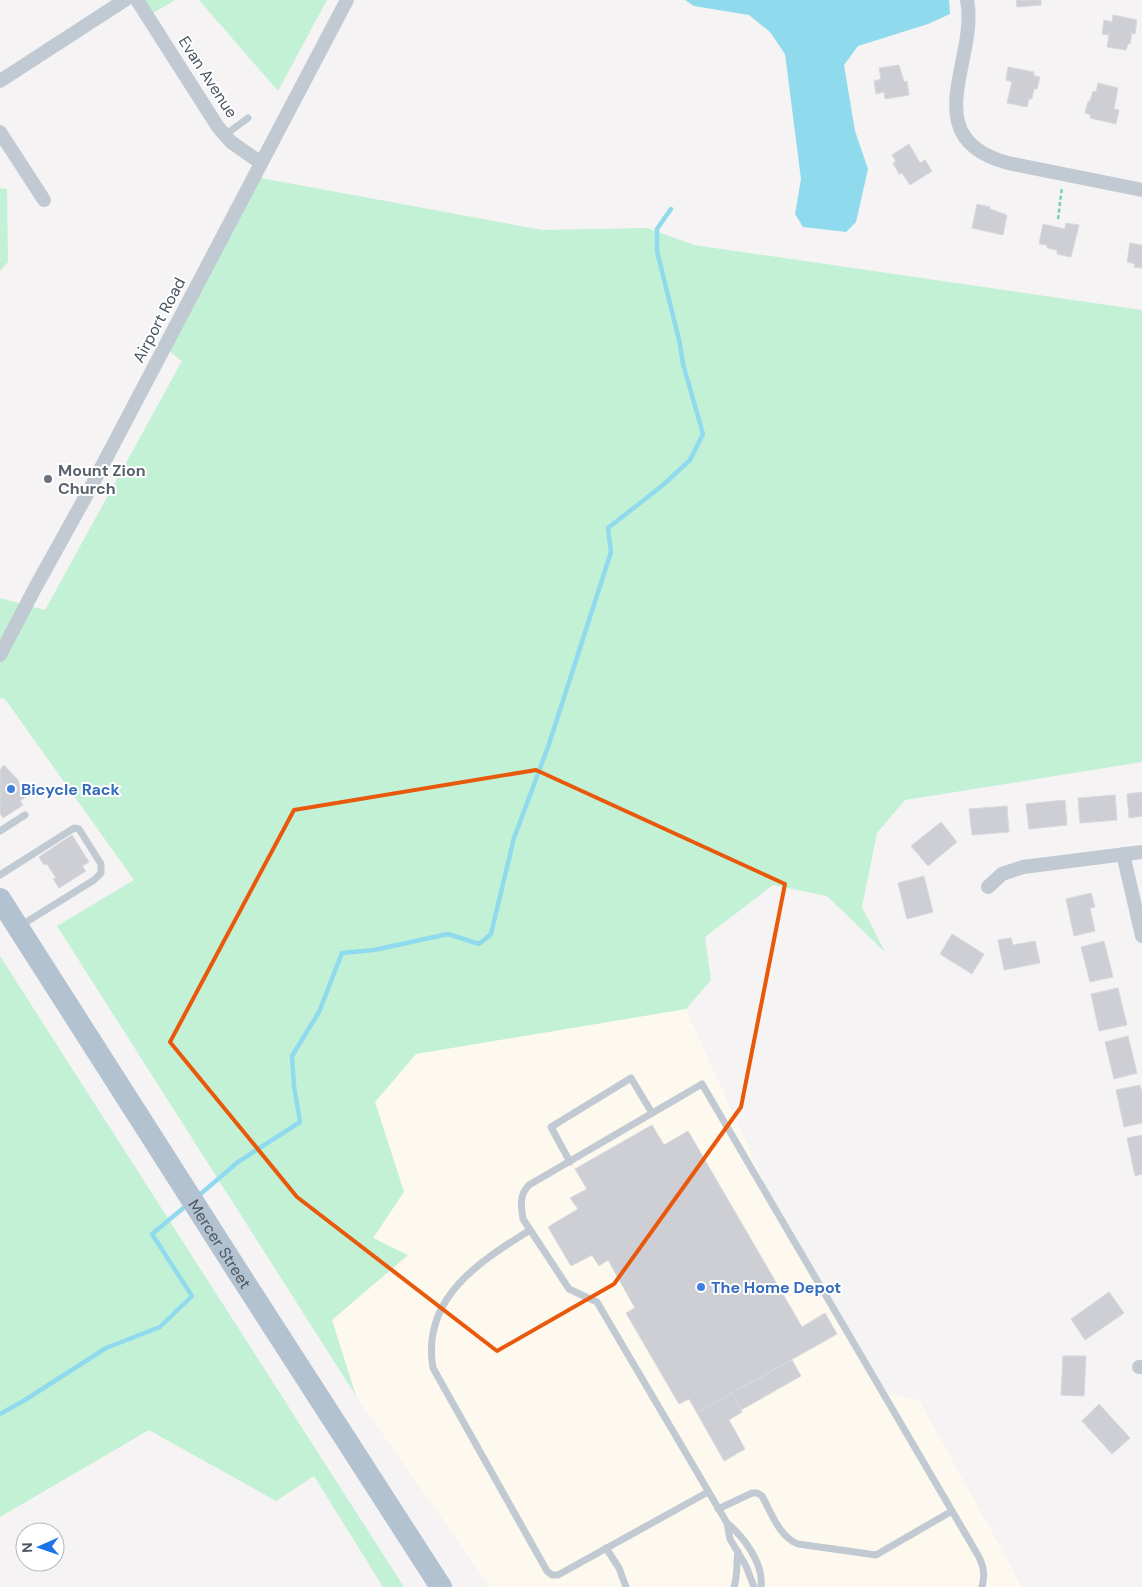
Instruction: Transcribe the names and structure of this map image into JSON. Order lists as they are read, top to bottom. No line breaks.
{"streets":{"main road":["Mercer Street"],"street":["Evan Avenue","Airport Road"]},"crossings":[["Evan Avenue","Airport Road"]],"places":["Mount Zion Church","Bicycle Rack","The Home Depot"],"north":"left"}
